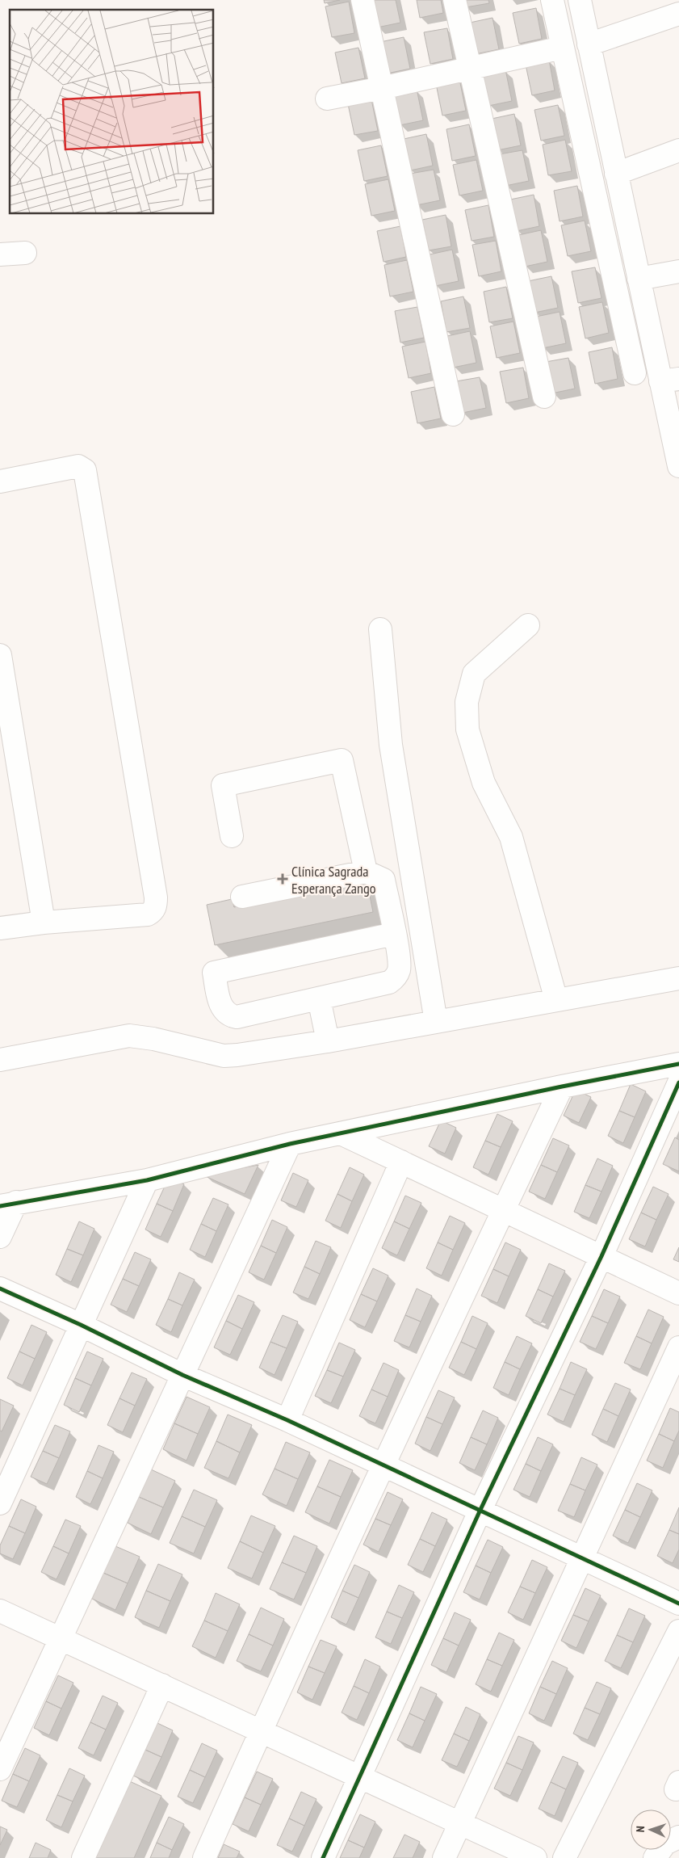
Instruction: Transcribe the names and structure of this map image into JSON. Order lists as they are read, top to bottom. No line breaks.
{"places":{"health":["Clínica Sagrada Esperança Zango"]},"north":"left"}
